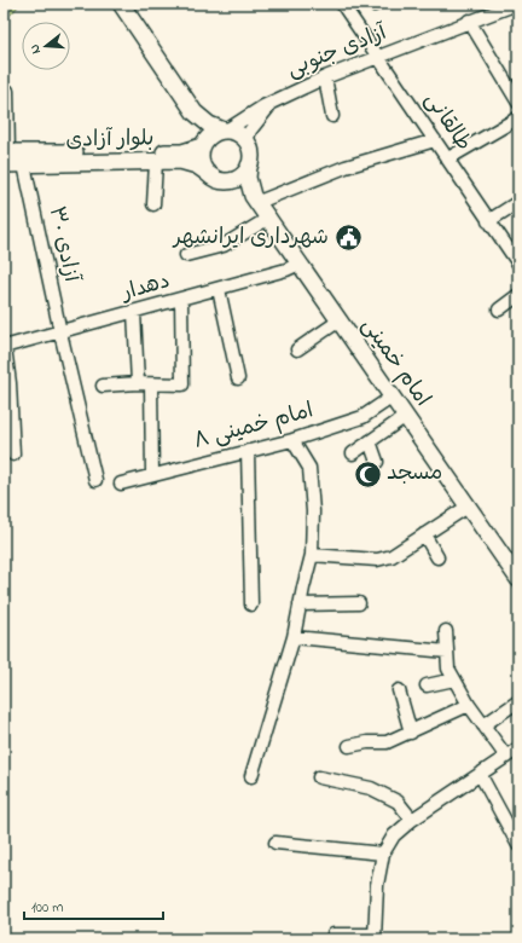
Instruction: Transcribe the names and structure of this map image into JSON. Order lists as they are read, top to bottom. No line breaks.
{"streets":{"main road":["بلوار آزادی","امام خمینی"],"street":["آزادی جنوبی","طالقانی","آزادی ۳۰","دهدار","امام خمینی ۸"]},"crossings":[["آزادی جنوبی","طالقانی"],["آزادی جنوبی","بلوار آزادی"],["آزادی جنوبی","امام خمینی"],["بلوار آزادی","آزادی ۳۰"],["بلوار آزادی","امام خمینی"],["آزادی ۳۰","دهدار"],["دهدار","امام خمینی"],["امام خمینی","امام خمینی ۸"]],"places":{"public building":["شهرداری ایرانشهر"],"mosque":["مسجد"]},"scale_bar":"100 m","north":"left"}
